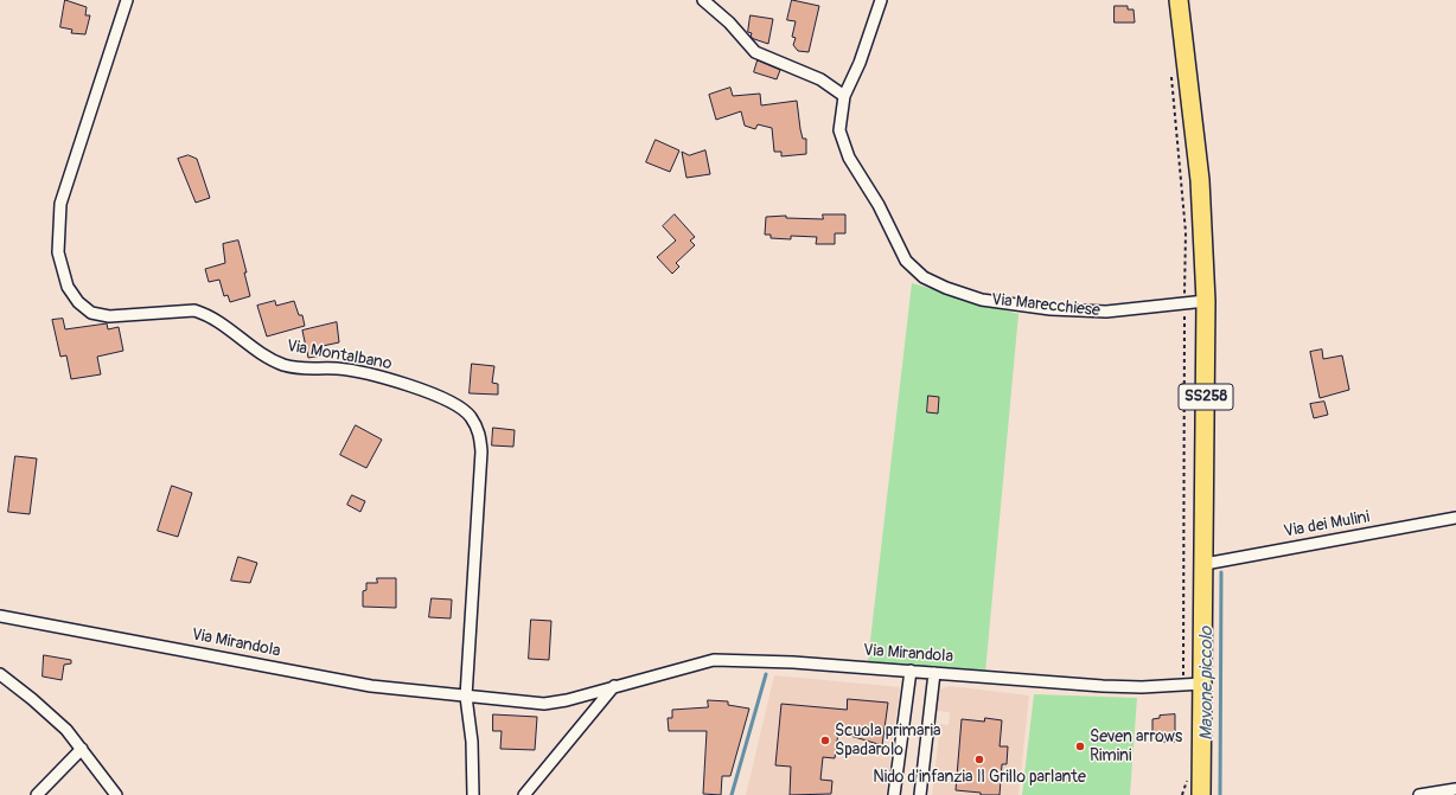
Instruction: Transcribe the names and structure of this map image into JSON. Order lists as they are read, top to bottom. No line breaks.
{"streets":{"main road":["SS258"],"street":["Via Marecchiese","Via Montalbano","Via dei Mulini","Via Mirandola"]},"crossings":[["Via Marecchiese","SS258"],["Via Montalbano","Via Mirandola"],["SS258","Via dei Mulini"],["SS258","Via Mirandola"]],"water":["Mavone piccolo"],"places":["Scuola primaria Spadarolo","Seven arrows Rimini","Nido d'infanzia Il Grillo parlante"]}
